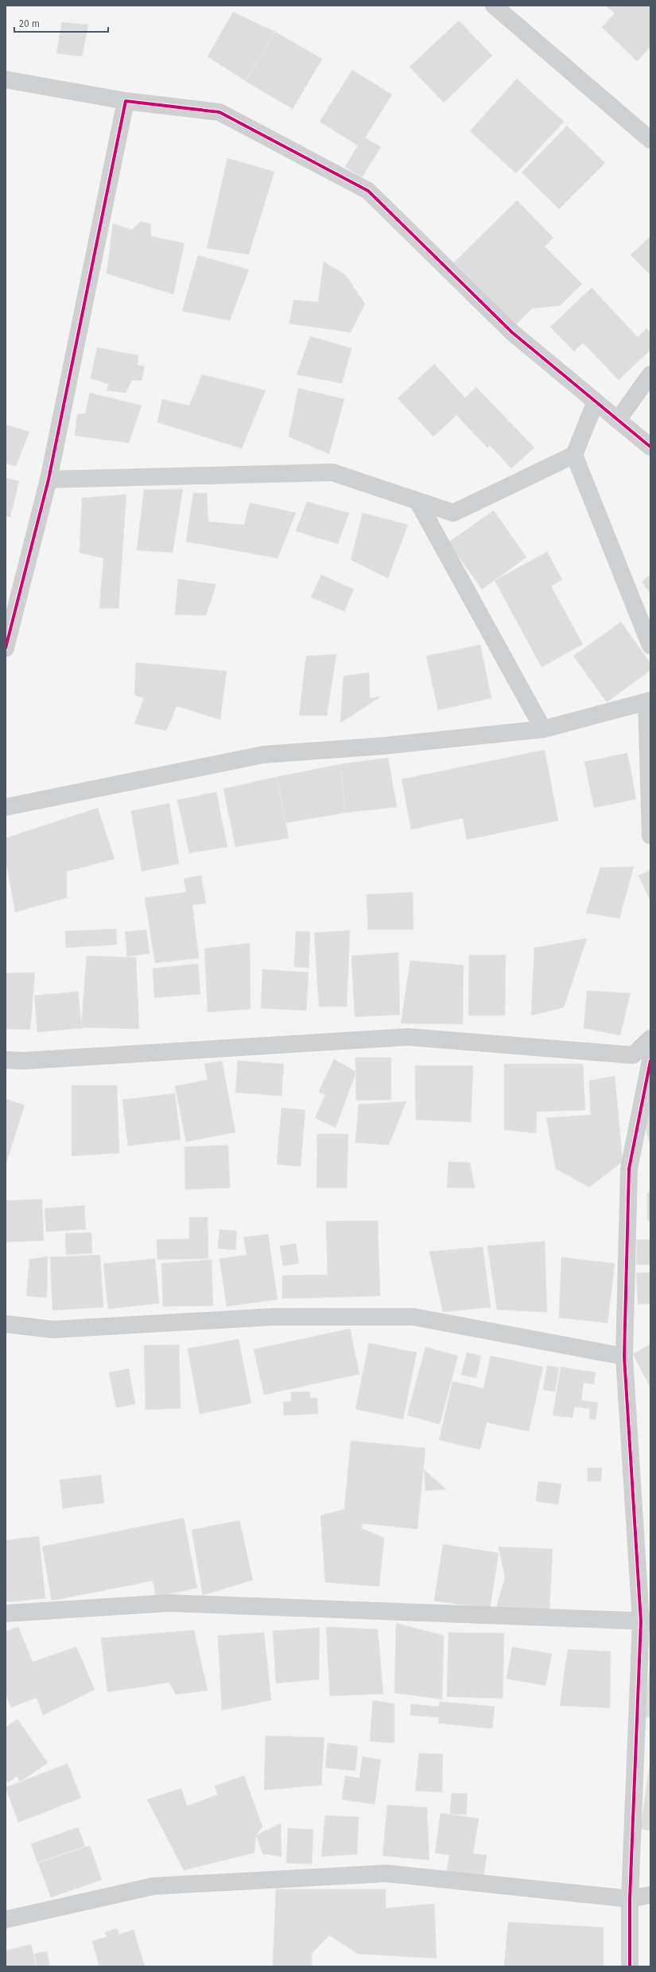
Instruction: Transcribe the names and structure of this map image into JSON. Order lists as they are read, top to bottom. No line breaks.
{"scale_bar":"20 m"}
